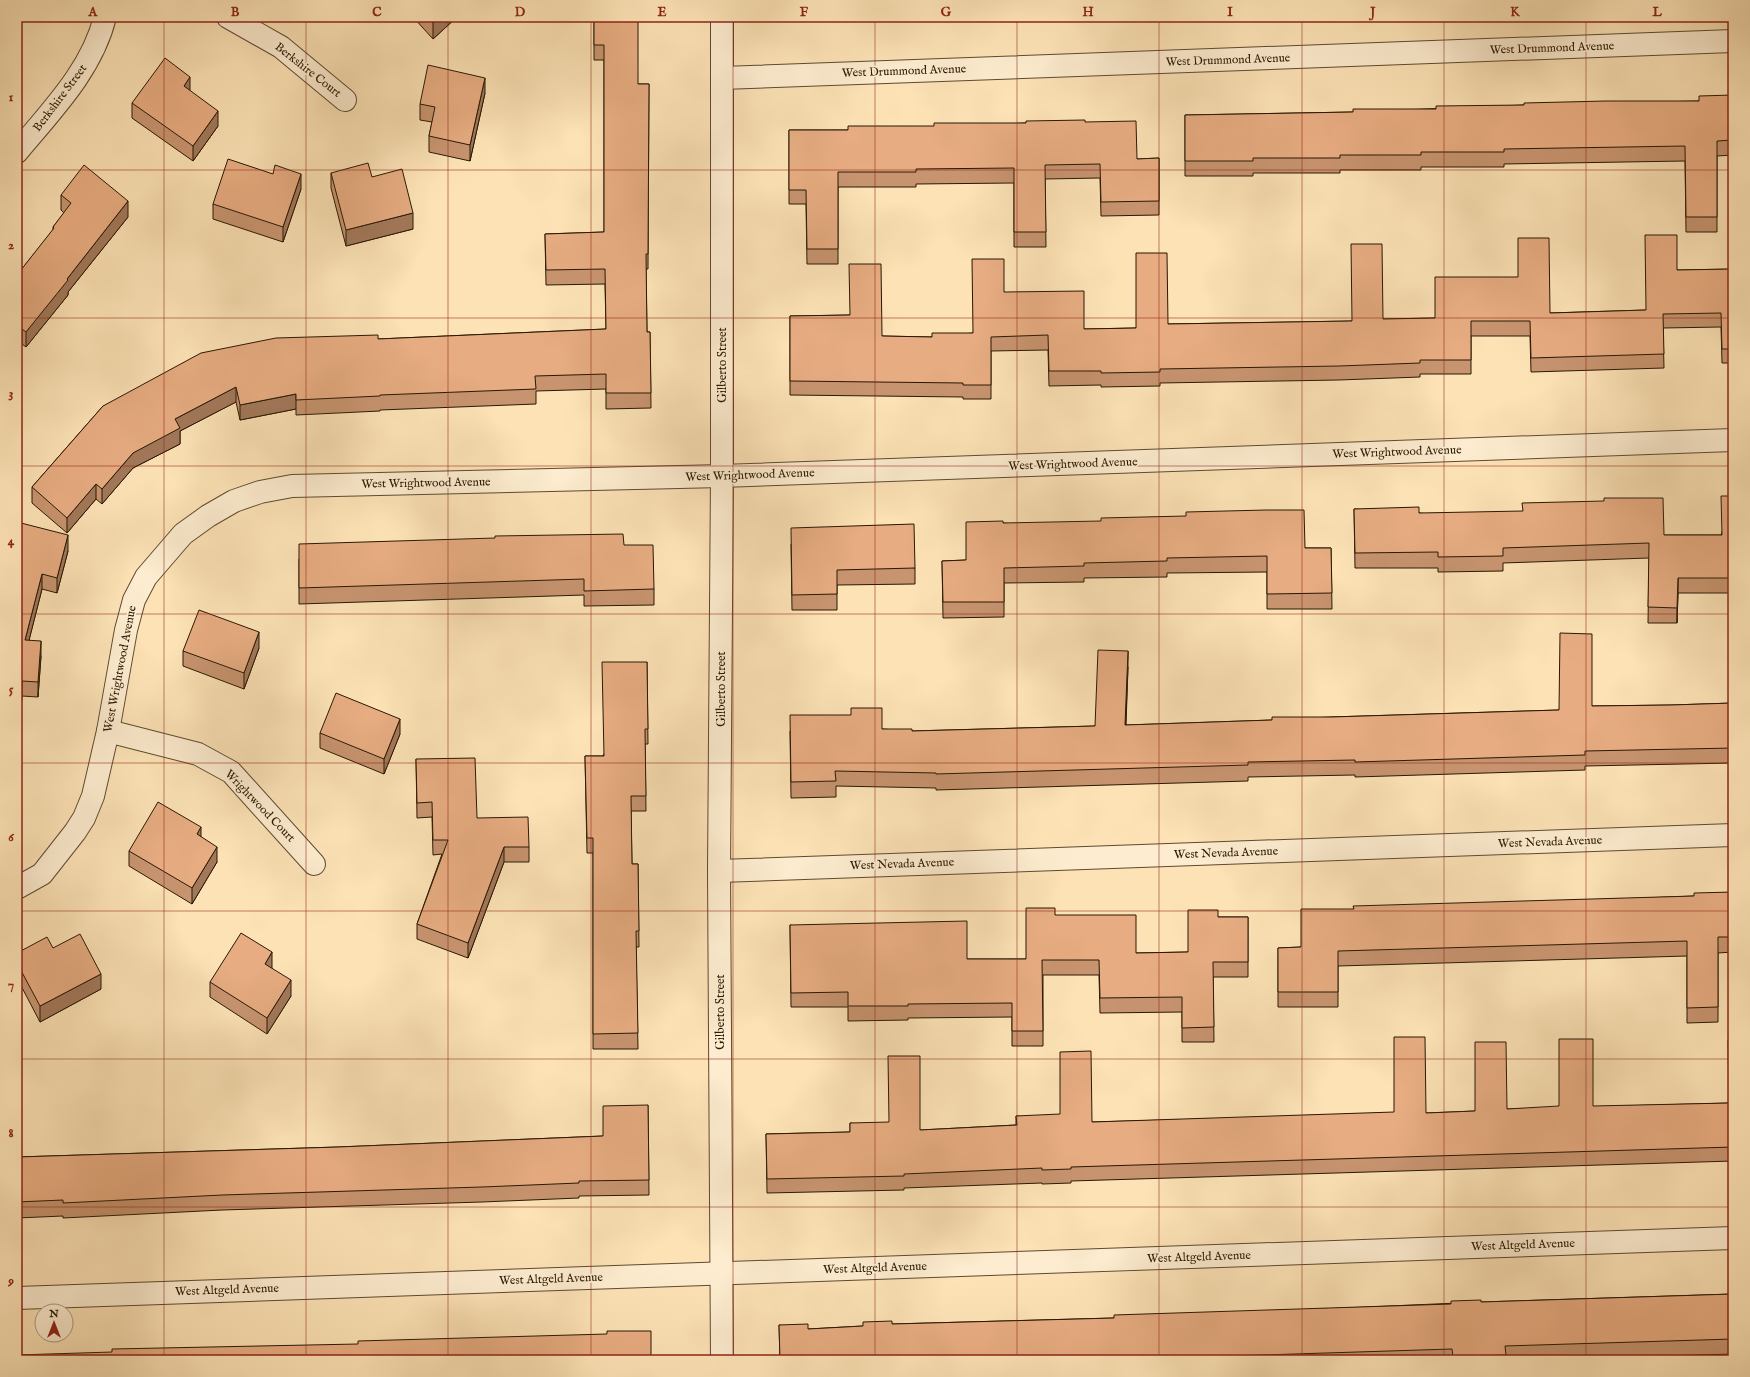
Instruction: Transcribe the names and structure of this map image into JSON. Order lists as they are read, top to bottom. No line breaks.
{"streets":{"street":["West Drummond Avenue","Berkshire Court","Berkshire Street","Gilberto Street","West Wrightwood Avenue","Wrightwood Court","West Nevada Avenue","West Altgeld Avenue"]},"crossings":[["West Drummond Avenue","Gilberto Street"],["Gilberto Street","West Wrightwood Avenue"],["Gilberto Street","West Nevada Avenue"],["Gilberto Street","West Altgeld Avenue"],["West Wrightwood Avenue","Wrightwood Court"]],"north":"top","grid":{"columns":["A","B","C","D","E","F","G","H","I","J","K","L"],"rows":["1","2","3","4","5","6","7","8","9"]}}
